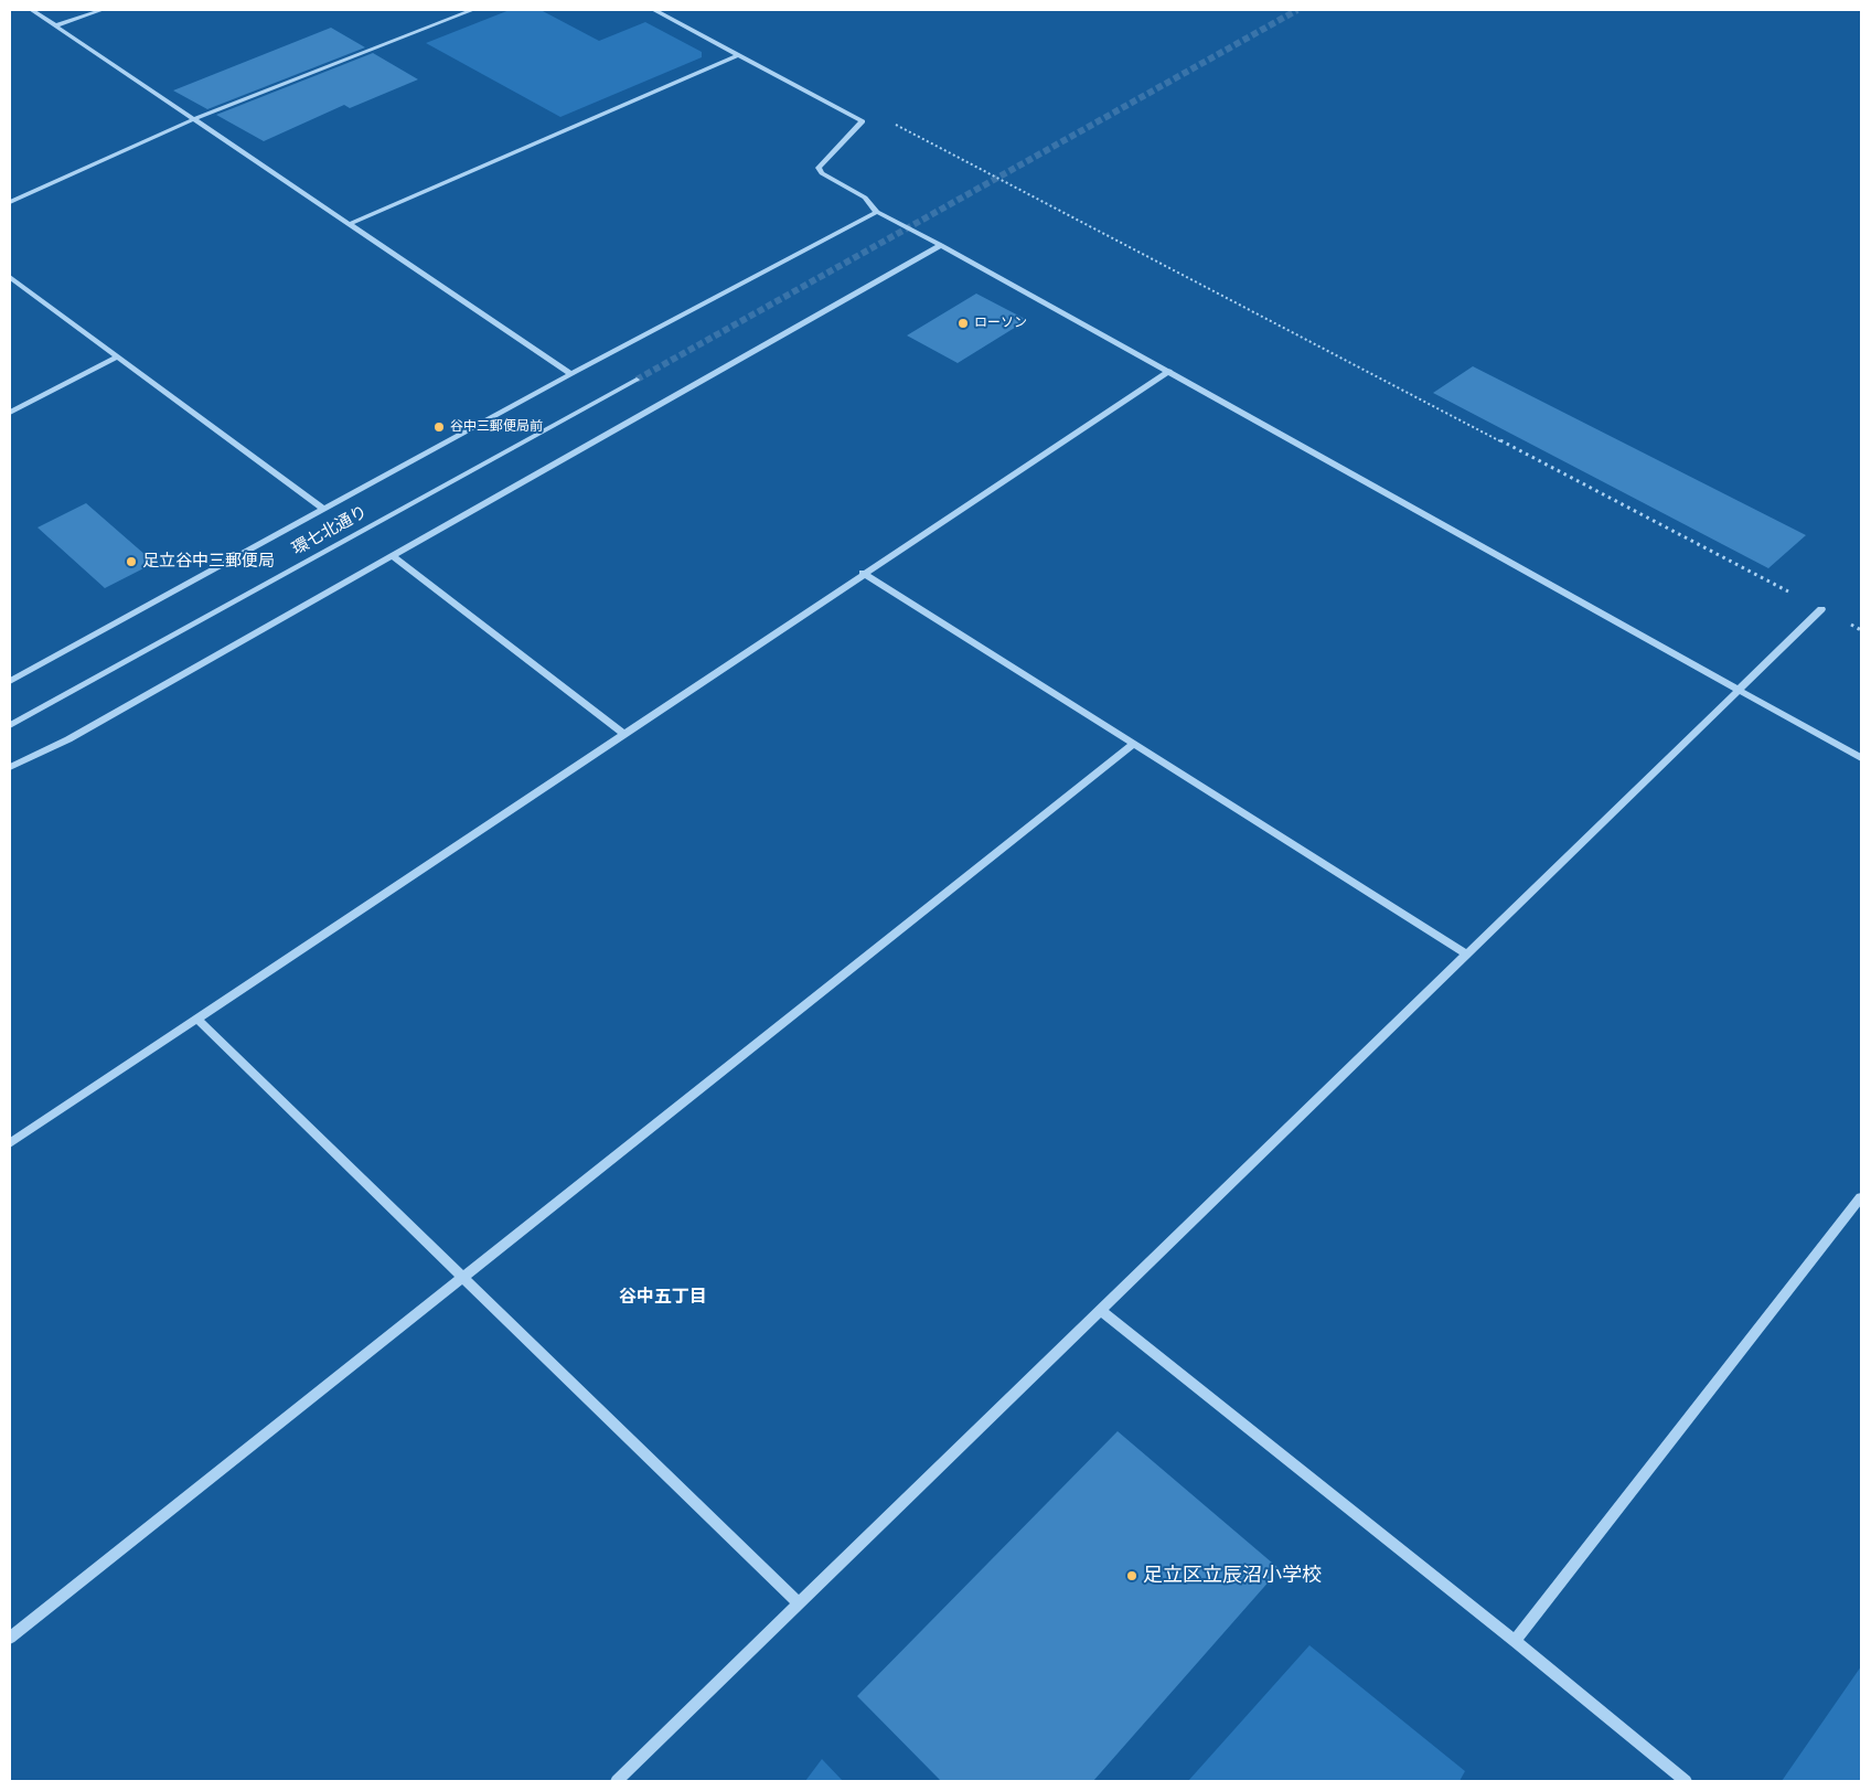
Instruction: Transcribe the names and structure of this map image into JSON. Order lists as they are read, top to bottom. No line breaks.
{"streets":{"street":["環七北通り"]},"districts":["谷中五丁目"],"places":["ローソン","谷中三郵便局前","足立谷中三郵便局","足立区立辰沼小学校"]}
